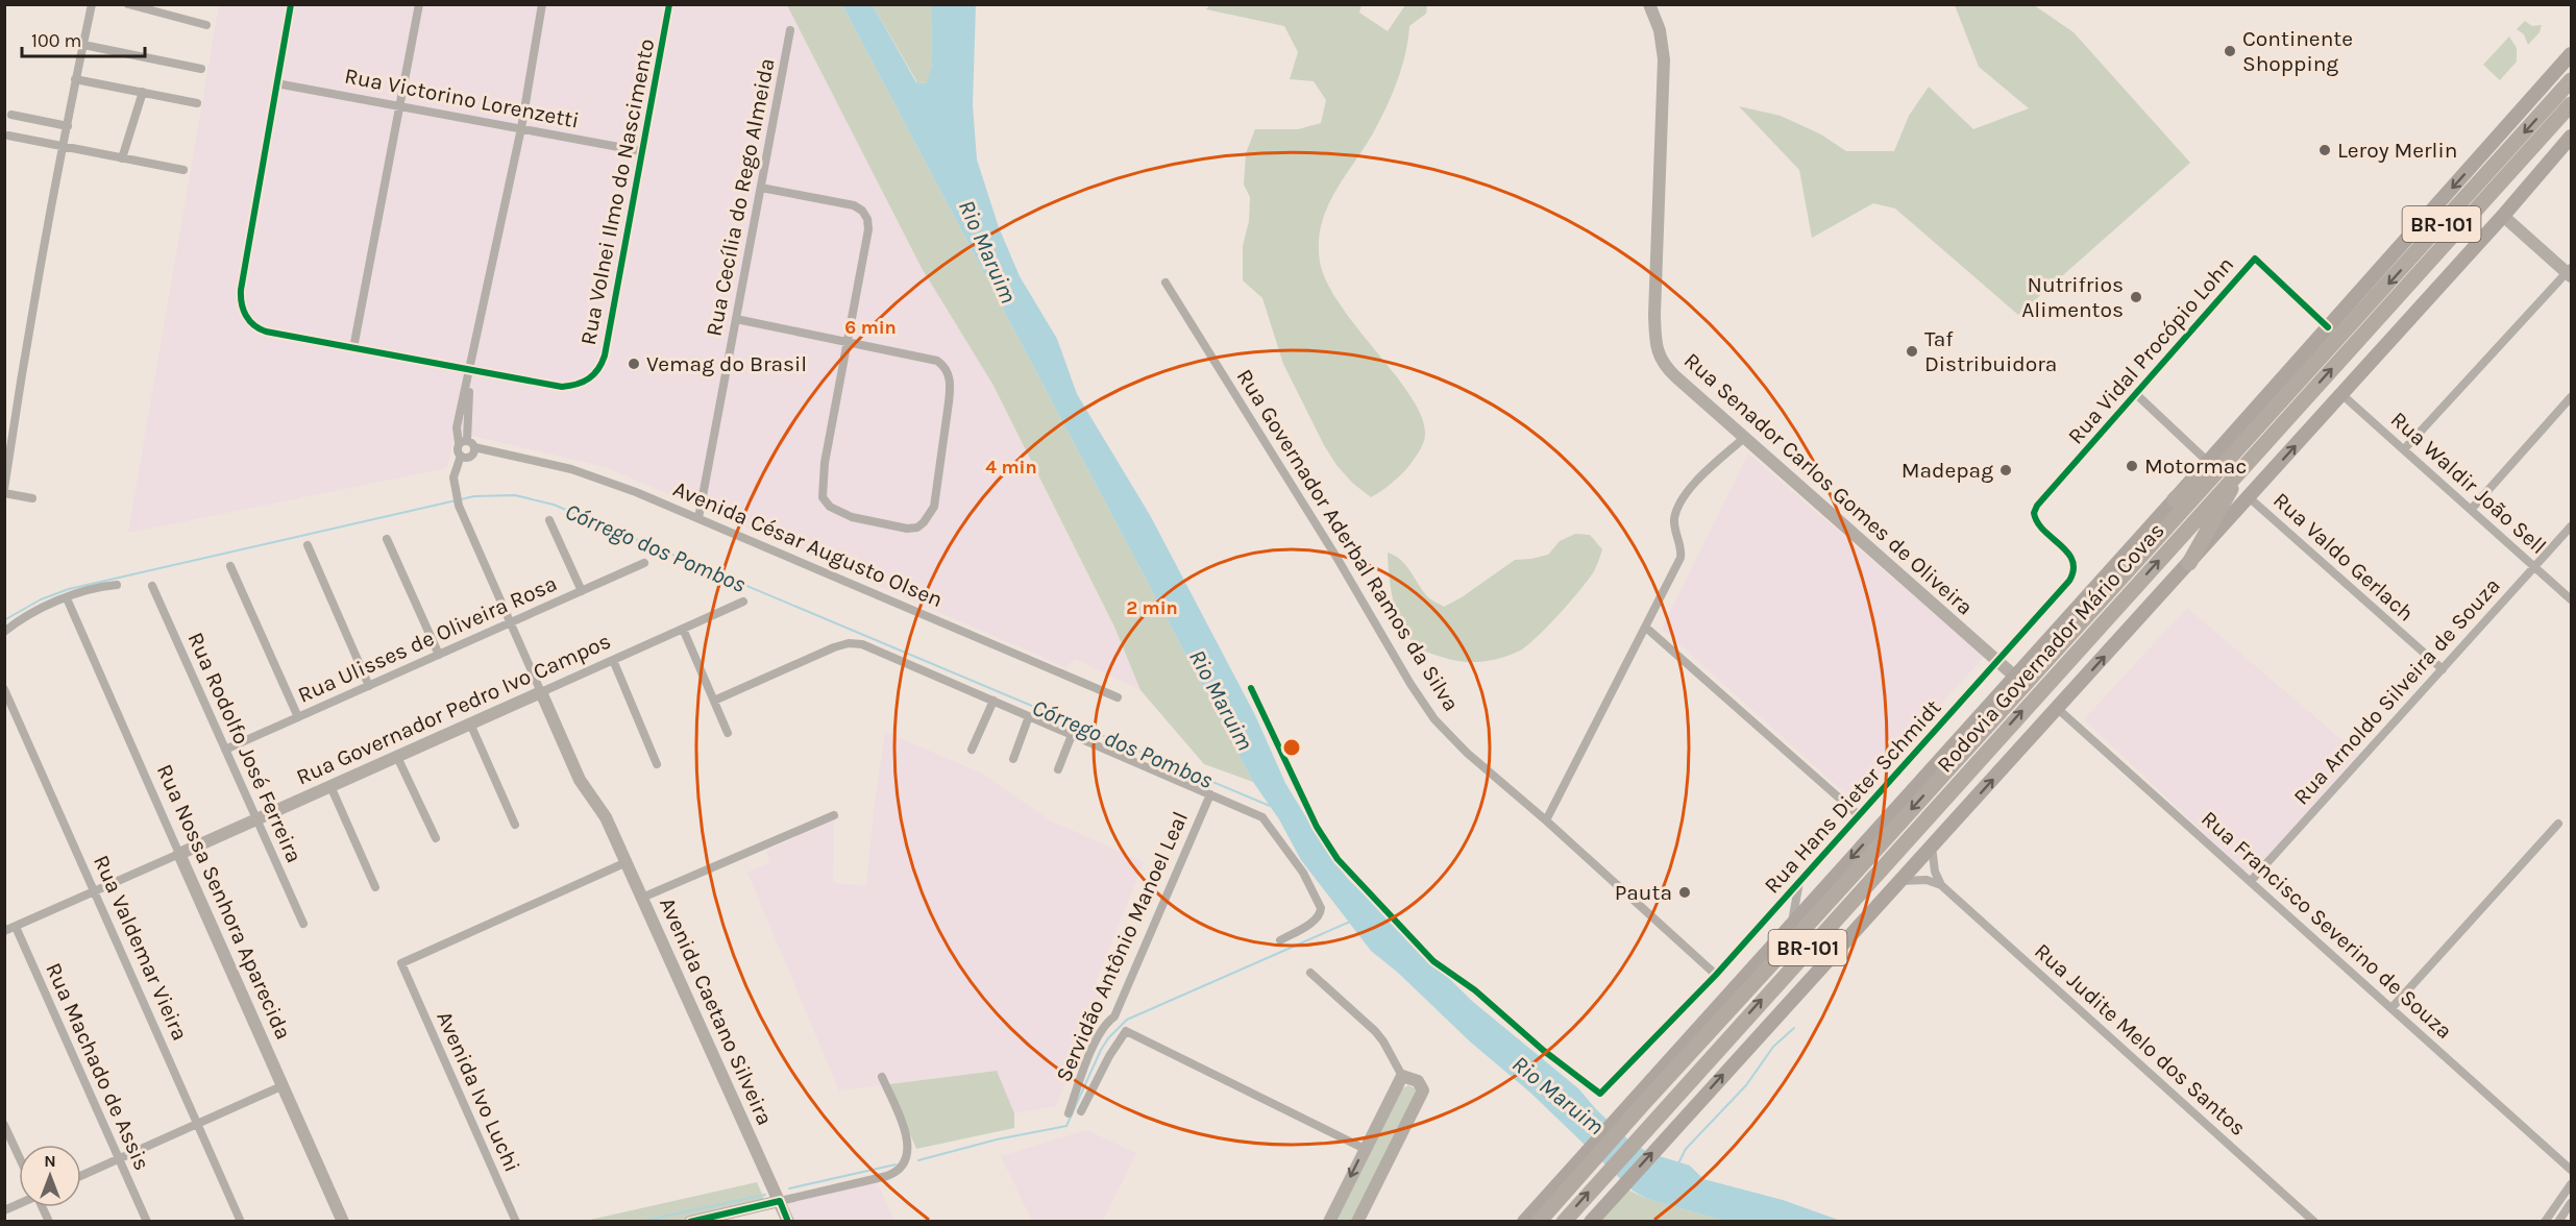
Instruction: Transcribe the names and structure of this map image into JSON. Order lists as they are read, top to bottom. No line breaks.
{"streets":{"highway":["BR-101","Rodovia Governador Mário Covas"],"street":["Rua Victorino Lorenzetti","Rua Volnei Ilmo do Nascimento","Rua Cecília do Rego Almeida","Rua Vidal Procópio Lohn","Rua Waldir João Sell","Rua Senador Carlos Gomes de Oliveira","Rua Governador Aderbal Ramos da Silva","Avenida César Augusto Olsen","Rua Valdo Gerlach","Rua Ulisses de Oliveira Rosa","Rua Arnoldo Silveira de Souza","Rua Governador Pedro Ivo Campos","Rua Rodolfo José Ferreira","Rua Hans Dieter Schmidt","Rua Nossa Senhora Aparecida","Rua Francisco Severino de Souza","Servidão Antônio Manoel Leal","Rua Valdemar Vieira","Avenida Caetano Silveira","Rua Judite Melo dos Santos","Rua Machado de Assis","Avenida Ivo Luchi"]},"crossings":[["Rua Victorino Lorenzetti","Rua Volnei Ilmo do Nascimento"],["Rua Cecília do Rego Almeida","Avenida César Augusto Olsen"],["Rua Vidal Procópio Lohn","Rua Hans Dieter Schmidt"],["Rua Waldir João Sell","Rua Arnoldo Silveira de Souza"],["Rua Senador Carlos Gomes de Oliveira","Rua Hans Dieter Schmidt"],["Rua Governador Aderbal Ramos da Silva","Rua Hans Dieter Schmidt"],["Rua Valdo Gerlach","Rua Arnoldo Silveira de Souza"],["Rua Ulisses de Oliveira Rosa","Rua Rodolfo José Ferreira"],["Rua Arnoldo Silveira de Souza","Rua Francisco Severino de Souza"],["Rua Governador Pedro Ivo Campos","Rua Rodolfo José Ferreira"],["Rua Governador Pedro Ivo Campos","Rua Nossa Senhora Aparecida"],["Rua Governador Pedro Ivo Campos","Avenida Caetano Silveira"],["Avenida Caetano Silveira","Avenida Ivo Luchi"]],"water":["Rio Maruim","Córrego dos Pombos"],"places":["Continente Shopping","Leroy Merlin","Nutrifrios Alimentos","Taf Distribuidora","Vemag do Brasil","Motormac","Madepag","Pauta"],"scale_bar":"100 m","north":"top","rings":["6 min","4 min","2 min"]}
